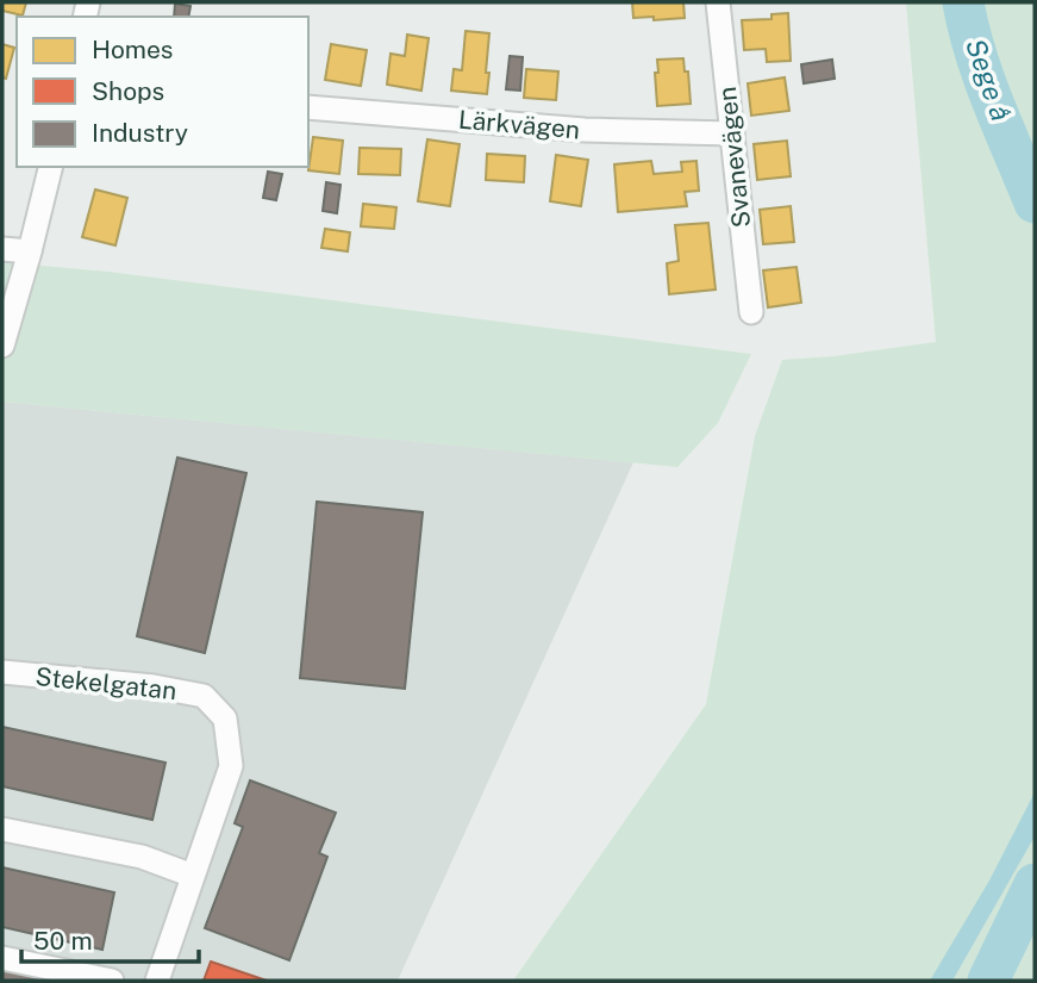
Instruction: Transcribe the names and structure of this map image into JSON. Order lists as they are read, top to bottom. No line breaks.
{"streets":{"street":["Lärkvägen","Svanevägen","Stekelgatan"]},"crossings":[["Lärkvägen","Svanevägen"]],"water":["Sege å"],"legend":["Homes","Shops","Industry"],"scale_bar":"50 m"}
